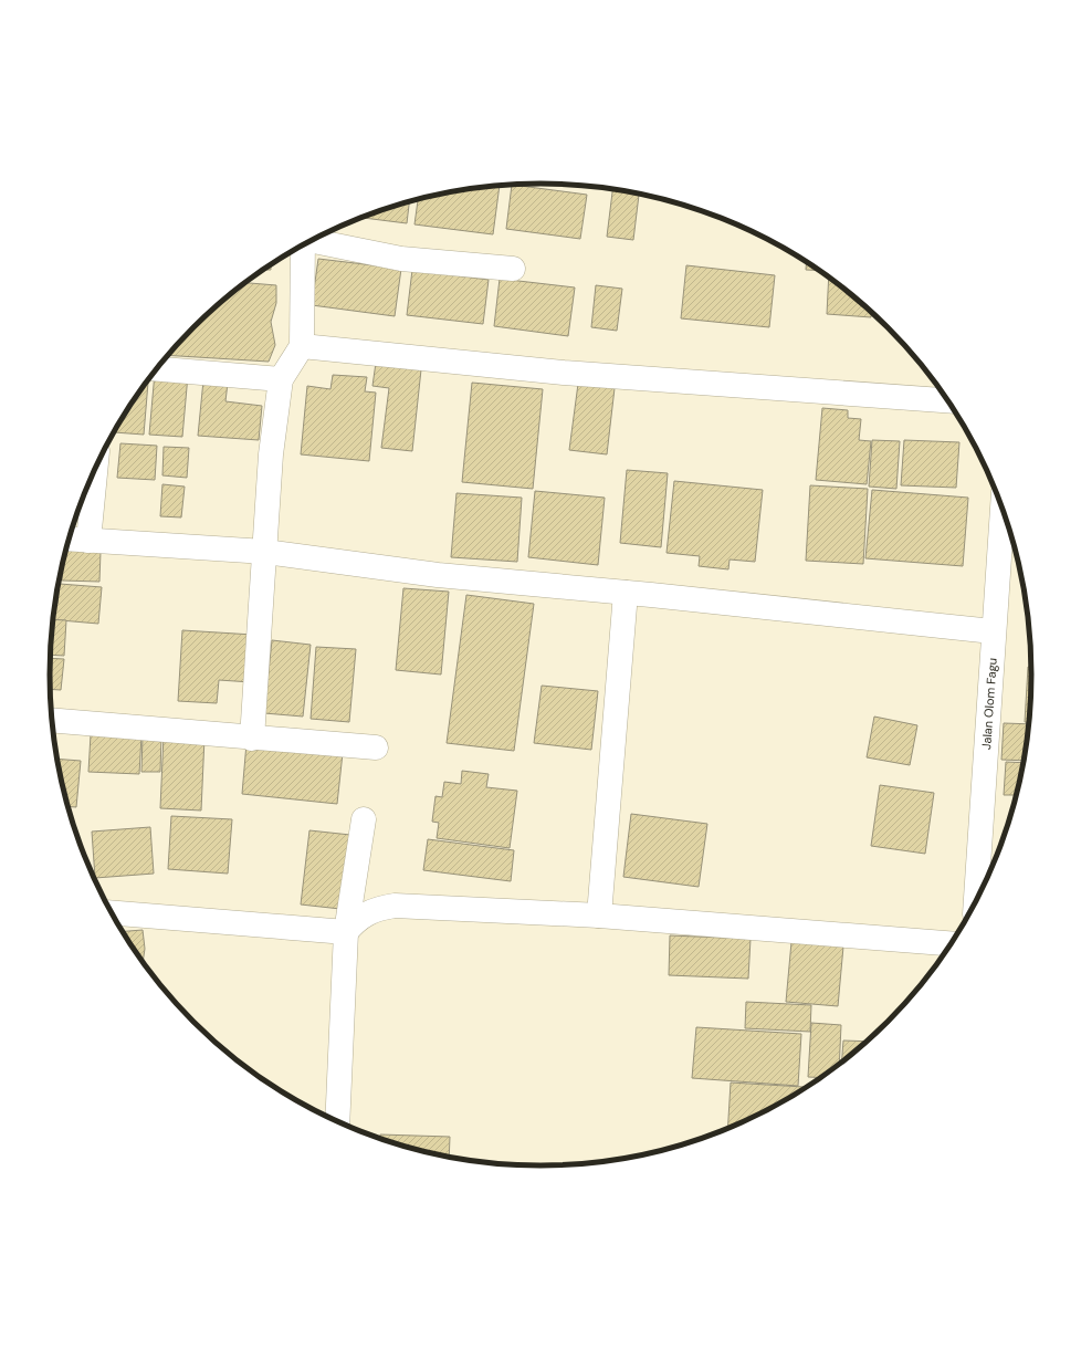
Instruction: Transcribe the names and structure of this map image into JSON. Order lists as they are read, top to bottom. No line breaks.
{"streets":{"street":["Jalan Olom Fagu"]}}
